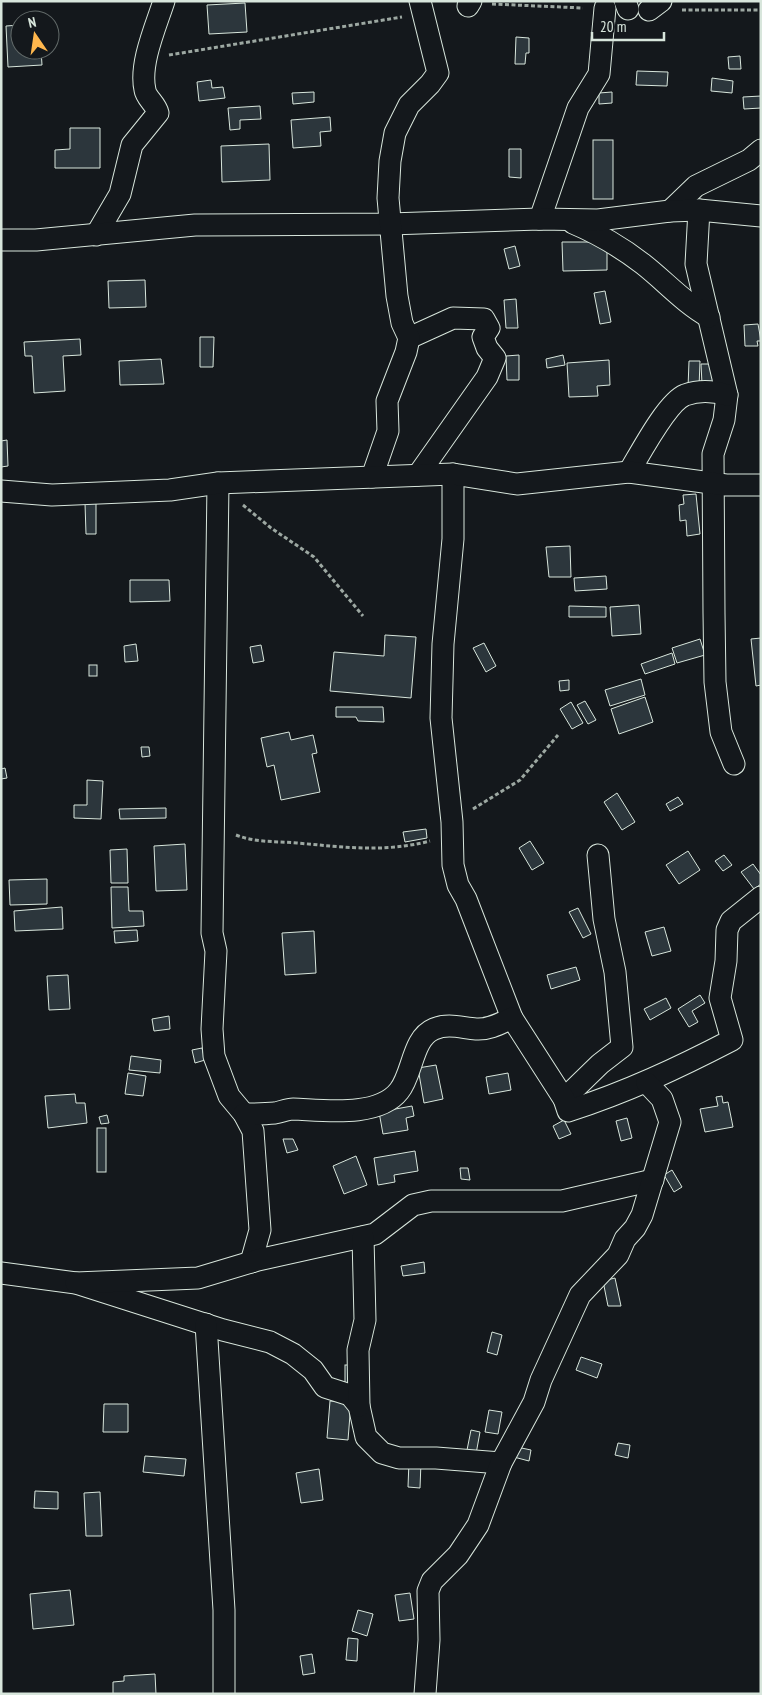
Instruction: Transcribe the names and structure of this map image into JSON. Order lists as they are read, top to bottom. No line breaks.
{"scale_bar":"20 m","north":"top"}
